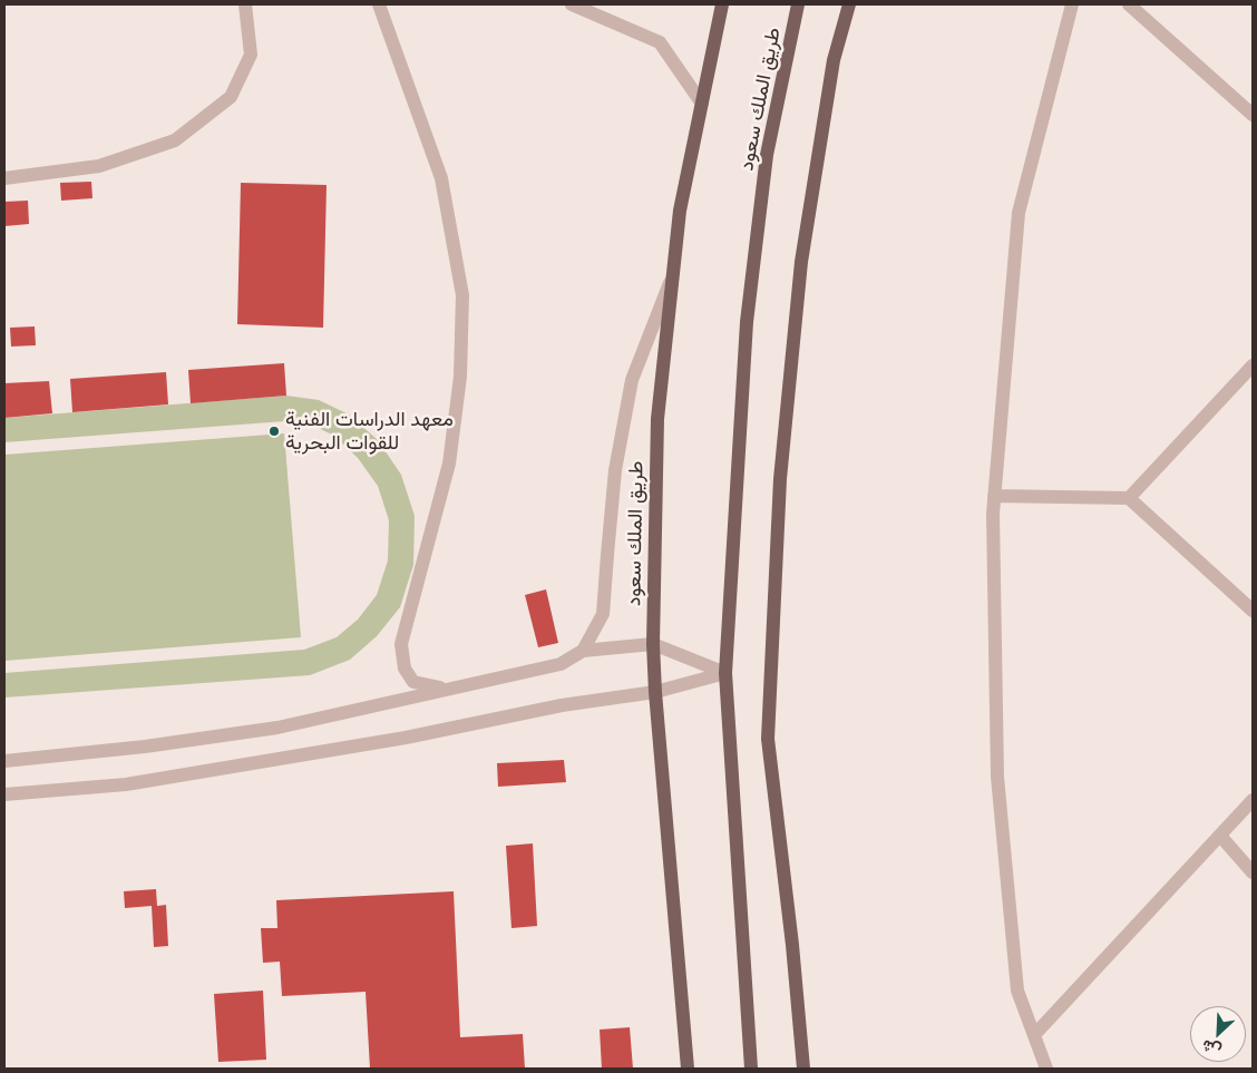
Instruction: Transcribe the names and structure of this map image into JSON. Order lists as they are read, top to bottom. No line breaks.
{"streets":{"main road":["طريق الملك سعود"]},"places":["معهد الدراسات الفنية للقوات البحرية"],"north":"bottom left"}
